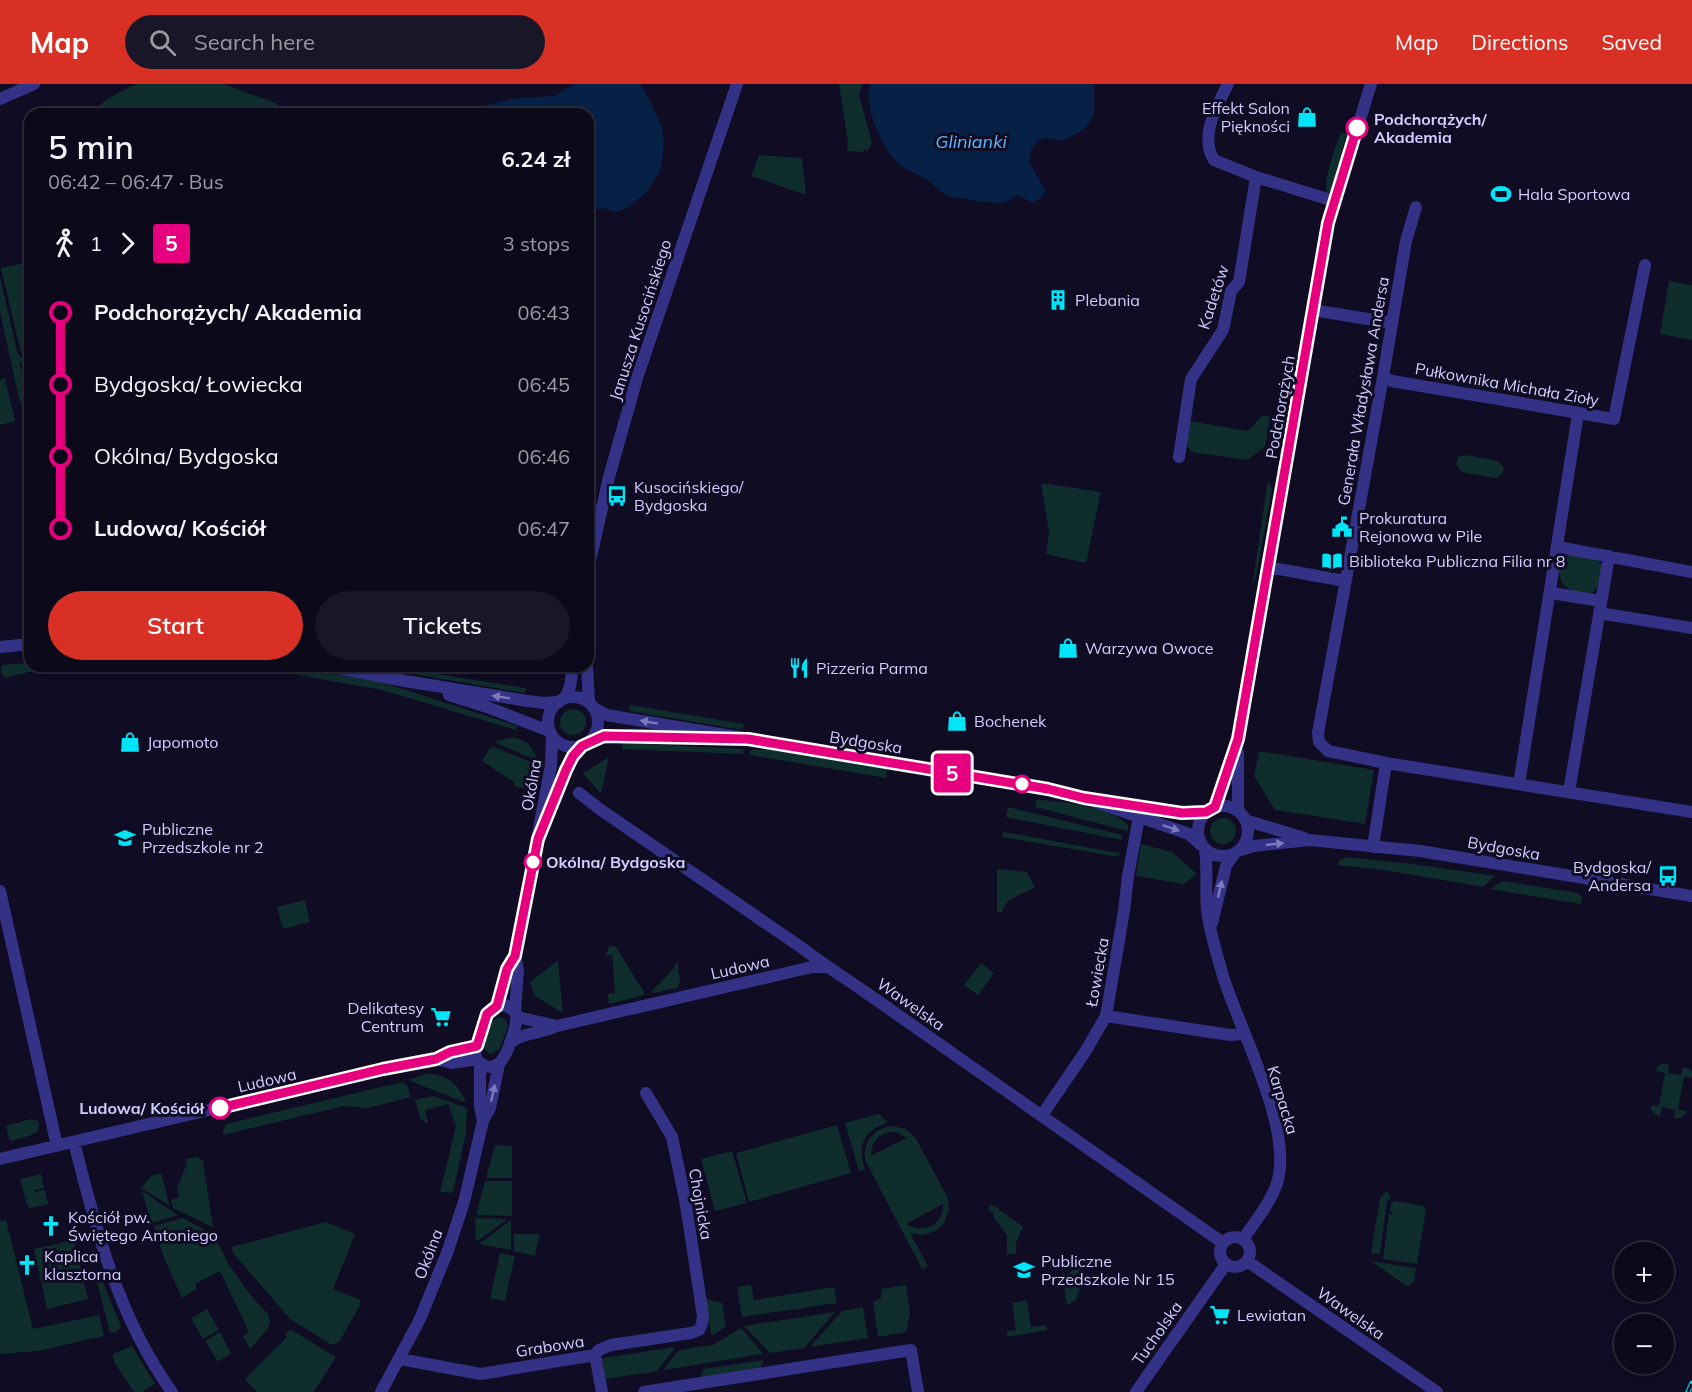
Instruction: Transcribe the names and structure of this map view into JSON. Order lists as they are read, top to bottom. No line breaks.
{"streets":{"street":["Kadetów","Janusza Kusocińskiego","Pułkownika Michała Zioły","Generała Władysława Andersa","Podchorążych","Bydgoska","Okólna","Ludowa","Łowiecka","Wawelska","Karpacka","Chojnicka","Tucholska","Grabowa"]},"crossings":[["Pułkownika Michała Zioły","Generała Władysława Andersa"],["Podchorążych","Bydgoska"],["Podchorążych","Karpacka"],["Bydgoska","Okólna"],["Bydgoska","Łowiecka"],["Bydgoska","Karpacka"],["Okólna","Ludowa"],["Okólna","Grabowa"],["Ludowa","Wawelska"],["Łowiecka","Wawelska"],["Wawelska","Karpacka"],["Wawelska","Tucholska"],["Karpacka","Tucholska"],["Chojnicka","Grabowa"]],"water":["Glinianki"],"places":{"shop":["Effekt Salon Piękności","Warzywa Owoce","Bochenek","Japomoto"],"other":["Podchorążych/ Akademia","Okólna/ Bydgoska","Ludowa/ Kościół"],"sports":["Hala Sportowa"],"building":["Plebania"],"bus stop":["Kusocińskiego/ Bydgoska","Bydgoska/ Andersa"],"public building":["Prokuratura Rejonowa w Pile"],"library":["Biblioteka Publiczna Filia nr 8"],"restaurant":["Pizzeria Parma"],"school or university":["Publiczne Przedszkole nr 2","Publiczne Przedszkole Nr 15"],"supermarket":["Delikatesy Centrum","Lewiatan"],"church":["Kościół pw. Świętego Antoniego","Kaplica klasztorna"]},"lines":["bus line 5"],"page":{"header":"Map","search":"Search here","nav":["Map","Directions","Saved"],"on_map":"5","heading":["5 min","06:42 – 06:47 · Bus","6.24 zł"],"legs":["1","5","3 stops"],"list":[{"name":"Podchorążych/ Akademia","value":"06:43"},{"name":"Bydgoska/ Łowiecka","value":"06:45"},{"name":"Okólna/ Bydgoska","value":"06:46"},{"name":"Ludowa/ Kościół","value":"06:47"}],"buttons":["Start","Tickets"],"map_buttons":["+","−"]}}
